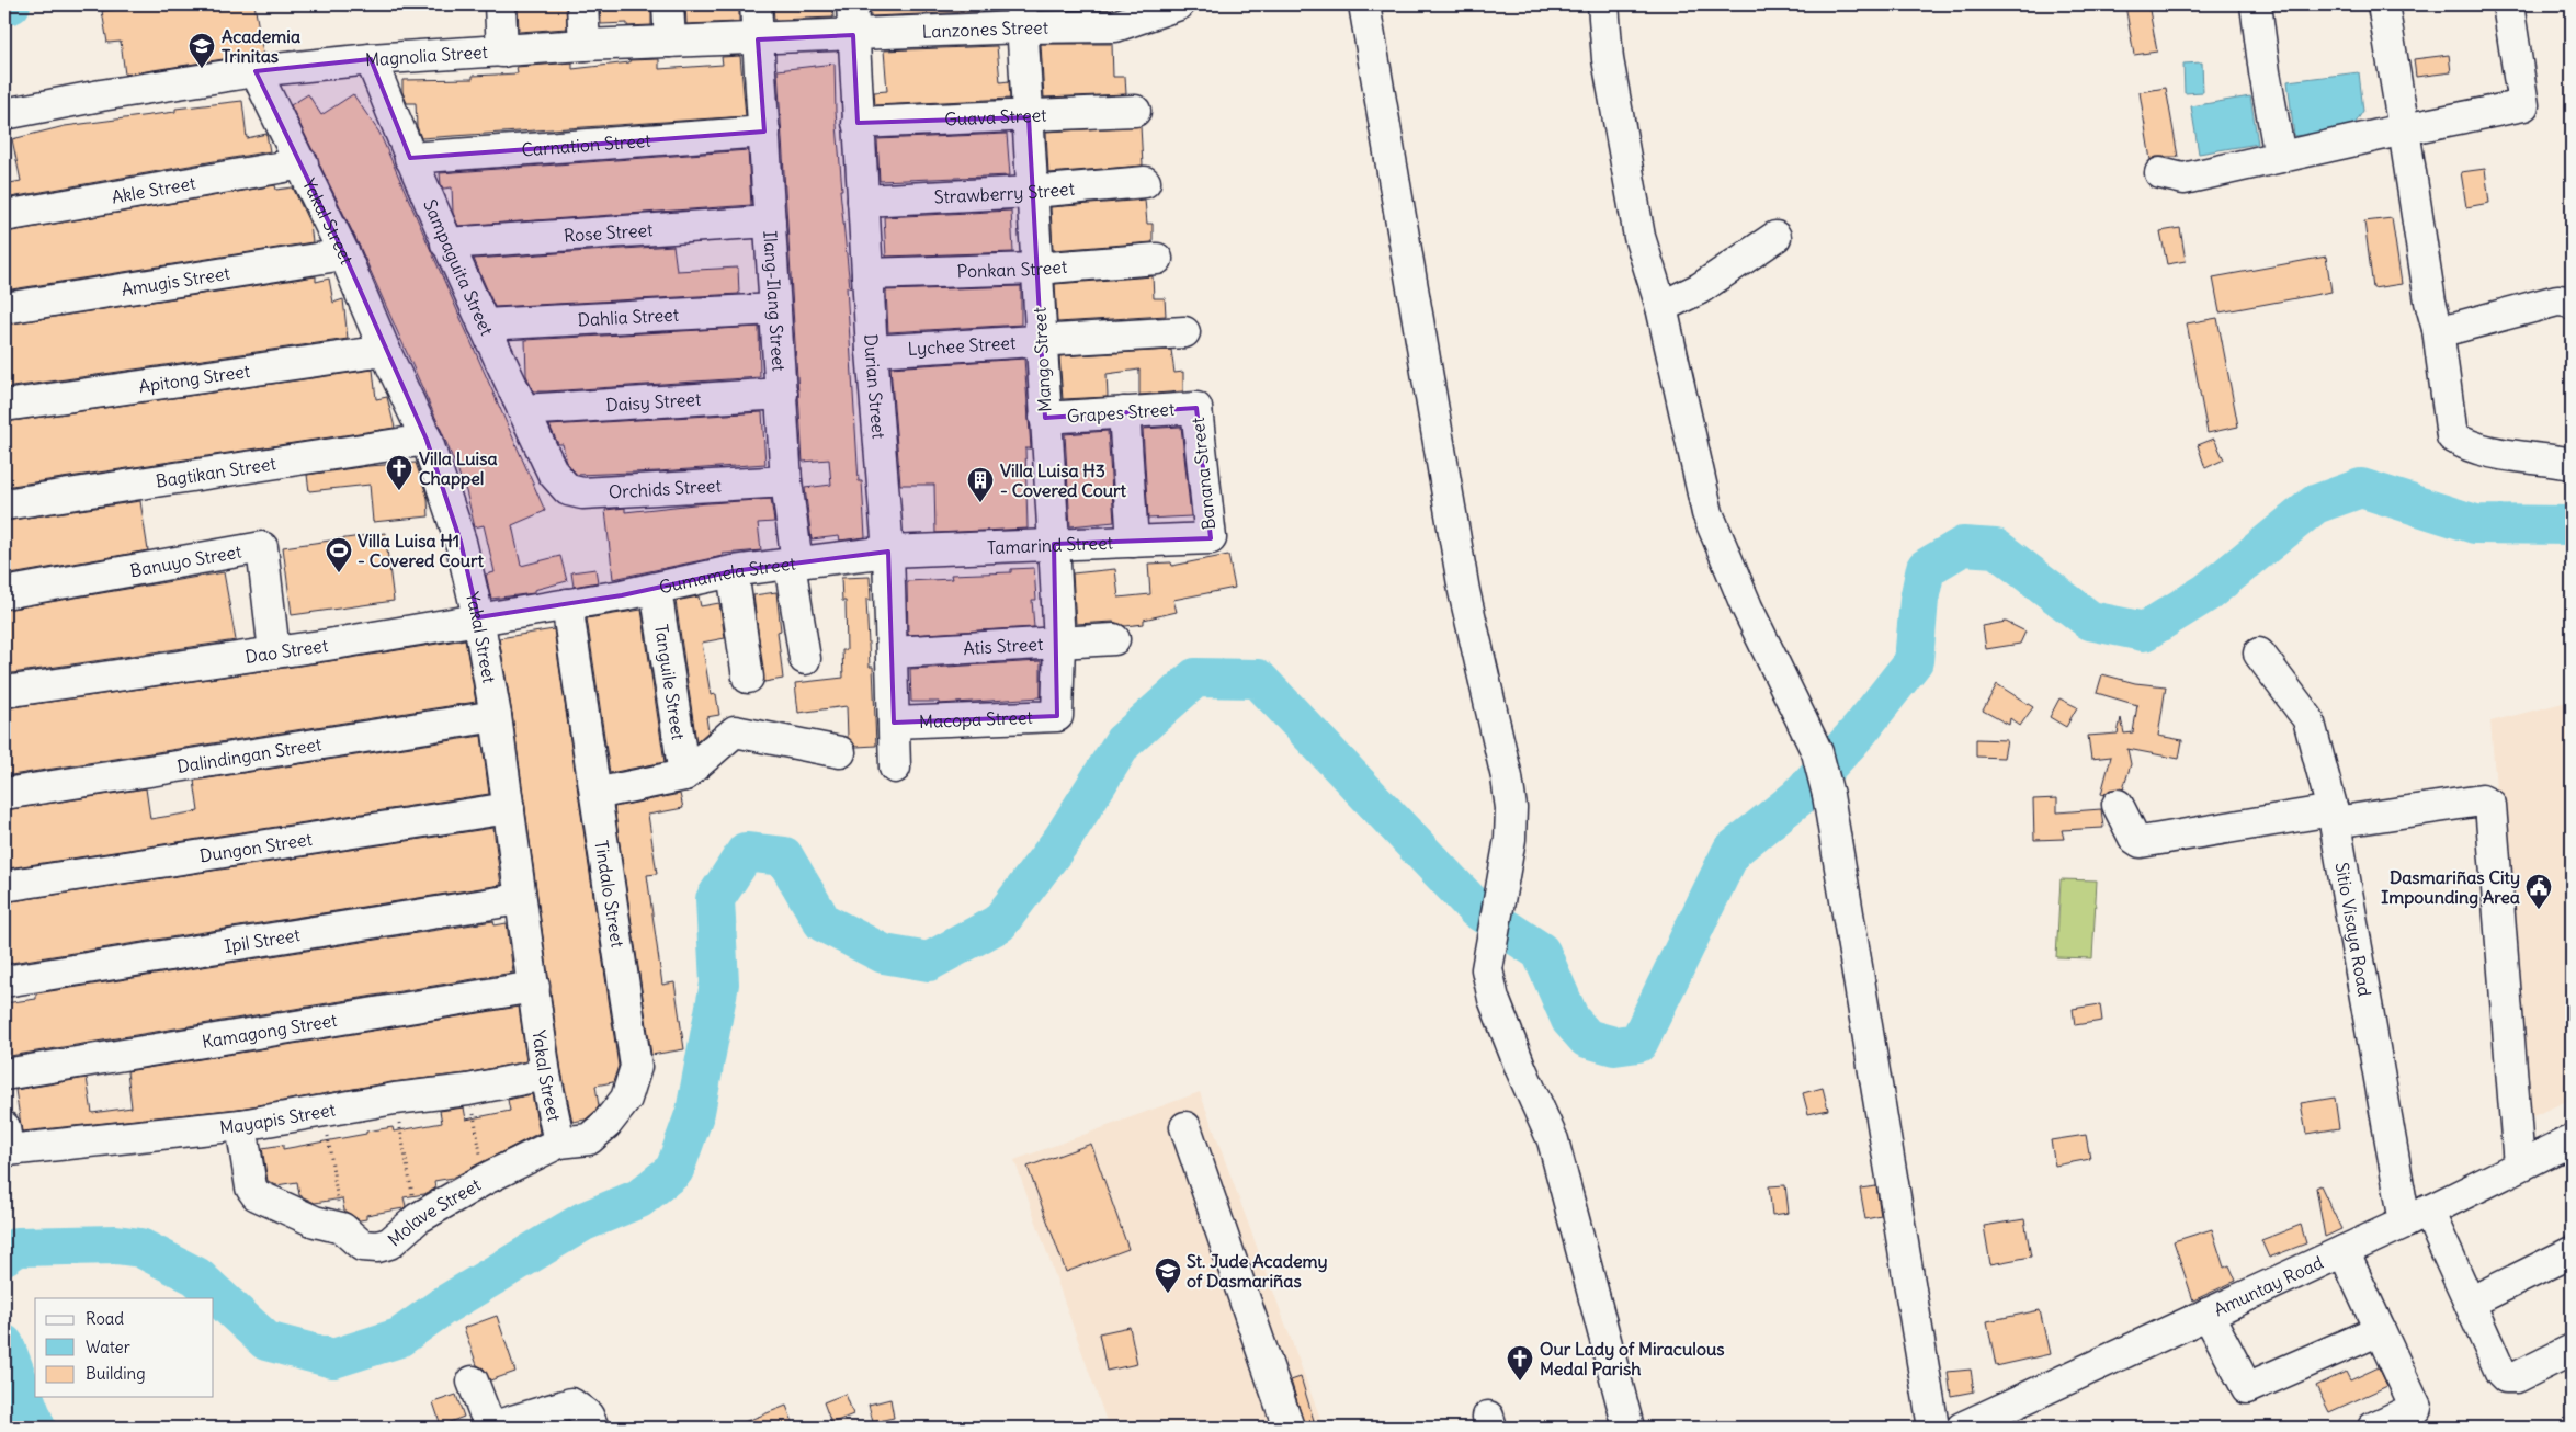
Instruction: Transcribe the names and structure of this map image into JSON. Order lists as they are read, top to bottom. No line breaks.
{"streets":{"street":["Lanzones Street","Magnolia Street","Guava Street","Carnation Street","Akle Street","Strawberry Street","Yakal Street","Rose Street","Sampaguita Street","Ponkan Street","Amugis Street","Ilang-Ilang Street","Dahlia Street","Lychee Street","Mango Street","Apitong Street","Durian Street","Daisy Street","Grapes Street","Bagtikan Street","Banana Street","Orchids Street","Tamarind Street","Banuyo Street","Gumamela Street","Atis Street","Dao Street","Tanguile Street","Macopa Street","Dalindingan Street","Dungon Street","Tindalo Street","Sitio Visaya Road","Ipil Street","Kamagong Street","Mayapis Street","Molave Street","Amuntay Road"]},"crossings":[["Lanzones Street","Magnolia Street"],["Lanzones Street","Mango Street"],["Lanzones Street","Durian Street"],["Magnolia Street","Yakal Street"],["Magnolia Street","Sampaguita Street"],["Magnolia Street","Ilang-Ilang Street"],["Magnolia Street","Durian Street"],["Guava Street","Mango Street"],["Guava Street","Durian Street"],["Carnation Street","Sampaguita Street"],["Carnation Street","Ilang-Ilang Street"],["Akle Street","Yakal Street"],["Strawberry Street","Mango Street"],["Strawberry Street","Durian Street"],["Yakal Street","Amugis Street"],["Yakal Street","Apitong Street"],["Yakal Street","Bagtikan Street"],["Yakal Street","Dao Street"],["Yakal Street","Dalindingan Street"],["Yakal Street","Dungon Street"],["Yakal Street","Tindalo Street"],["Yakal Street","Ipil Street"],["Yakal Street","Kamagong Street"],["Yakal Street","Mayapis Street"],["Yakal Street","Molave Street"],["Rose Street","Sampaguita Street"],["Rose Street","Ilang-Ilang Street"],["Sampaguita Street","Dahlia Street"],["Sampaguita Street","Daisy Street"],["Sampaguita Street","Orchids Street"],["Ponkan Street","Mango Street"],["Ponkan Street","Durian Street"],["Ilang-Ilang Street","Dahlia Street"],["Ilang-Ilang Street","Daisy Street"],["Ilang-Ilang Street","Orchids Street"],["Ilang-Ilang Street","Gumamela Street"],["Lychee Street","Mango Street"],["Lychee Street","Durian Street"],["Mango Street","Grapes Street"],["Mango Street","Tamarind Street"],["Mango Street","Atis Street"],["Mango Street","Macopa Street"],["Durian Street","Tamarind Street"],["Durian Street","Gumamela Street"],["Durian Street","Atis Street"],["Durian Street","Macopa Street"],["Grapes Street","Banana Street"],["Banana Street","Tamarind Street"],["Tamarind Street","Gumamela Street"],["Banuyo Street","Dao Street"],["Gumamela Street","Dao Street"],["Gumamela Street","Tanguile Street"],["Gumamela Street","Tindalo Street"],["Dao Street","Tindalo Street"],["Tindalo Street","Molave Street"],["Sitio Visaya Road","Amuntay Road"],["Mayapis Street","Molave Street"]],"places":{"school or university":["Academia Trinitas","St. Jude Academy of Dasmariñas"],"church":["Villa Luisa Chappel","Our Lady of Miraculous Medal Parish"],"building":["Villa Luisa H3 - Covered Court"],"sports":["Villa Luisa H1 - Covered Court"],"public building":["Dasmariñas City Impounding Area"]},"legend":["Road","Water","Building"]}
